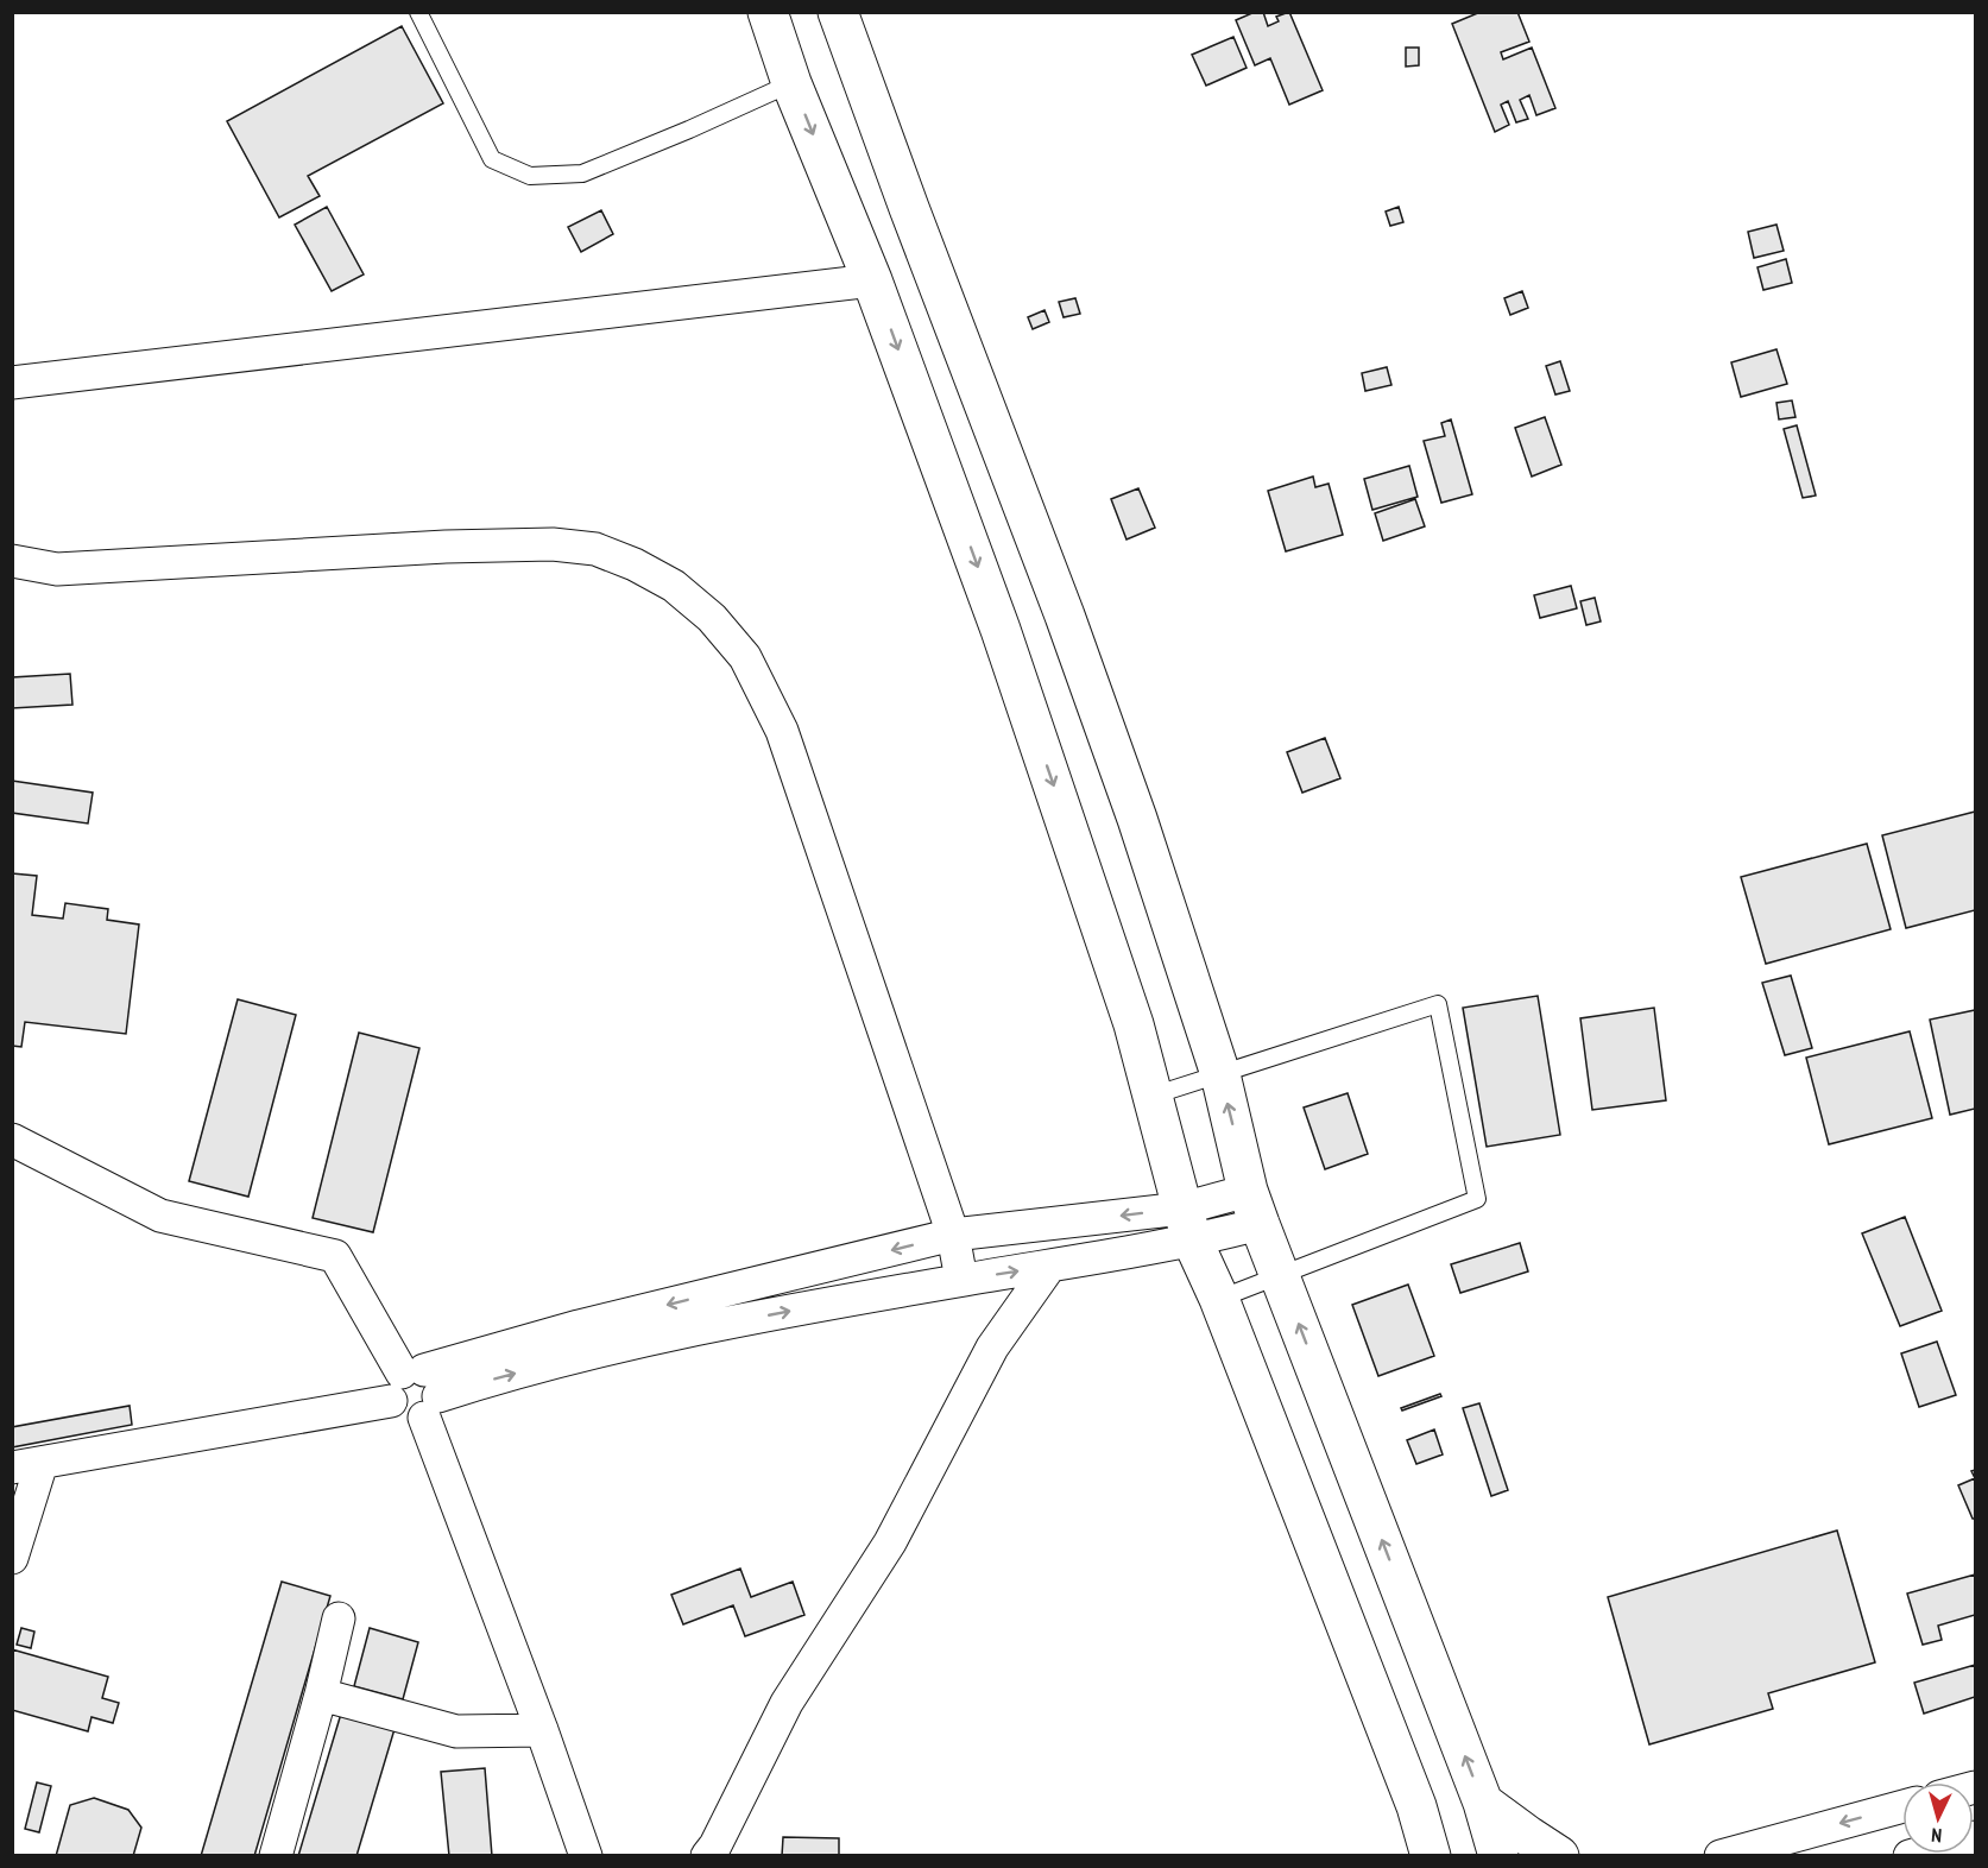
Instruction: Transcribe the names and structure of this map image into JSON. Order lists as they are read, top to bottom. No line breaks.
{"north":"bottom"}
